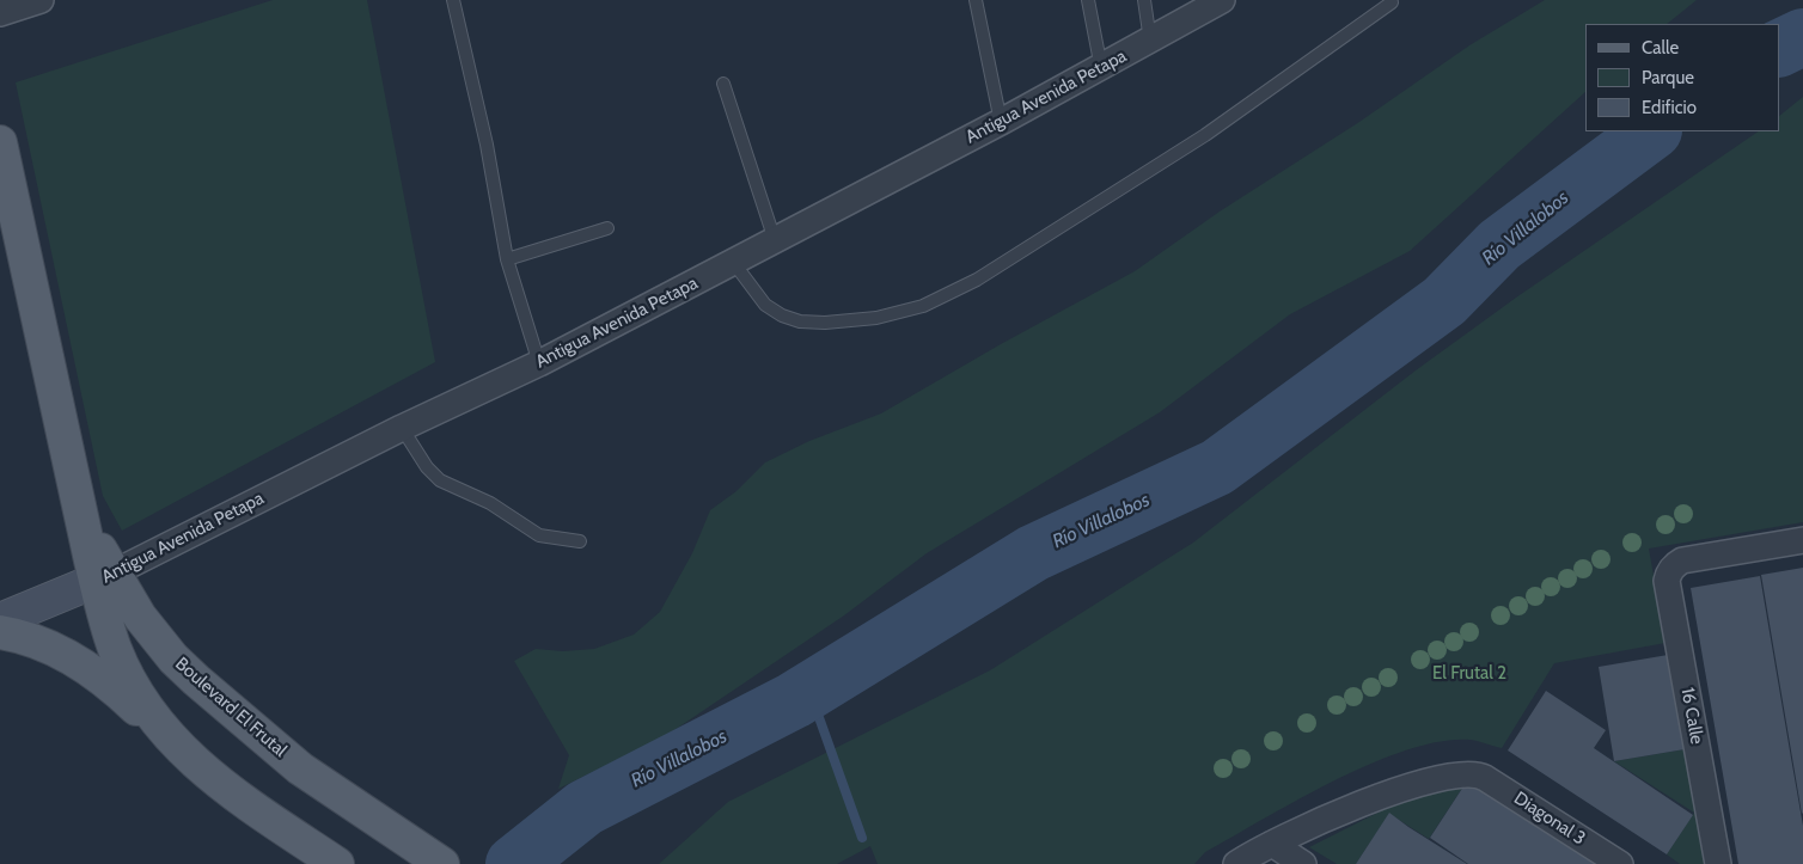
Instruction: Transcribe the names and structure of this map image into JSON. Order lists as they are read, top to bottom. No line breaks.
{"streets":{"main road":["Antigua Avenida Petapa","Boulevard El Frutal"],"street":["16 Calle","Diagonal 3"]},"crossings":[["Antigua Avenida Petapa","Boulevard El Frutal"]],"water":["Río Villalobos"],"parks":["El Frutal 2"],"legend":["Calle","Parque","Edificio"]}
